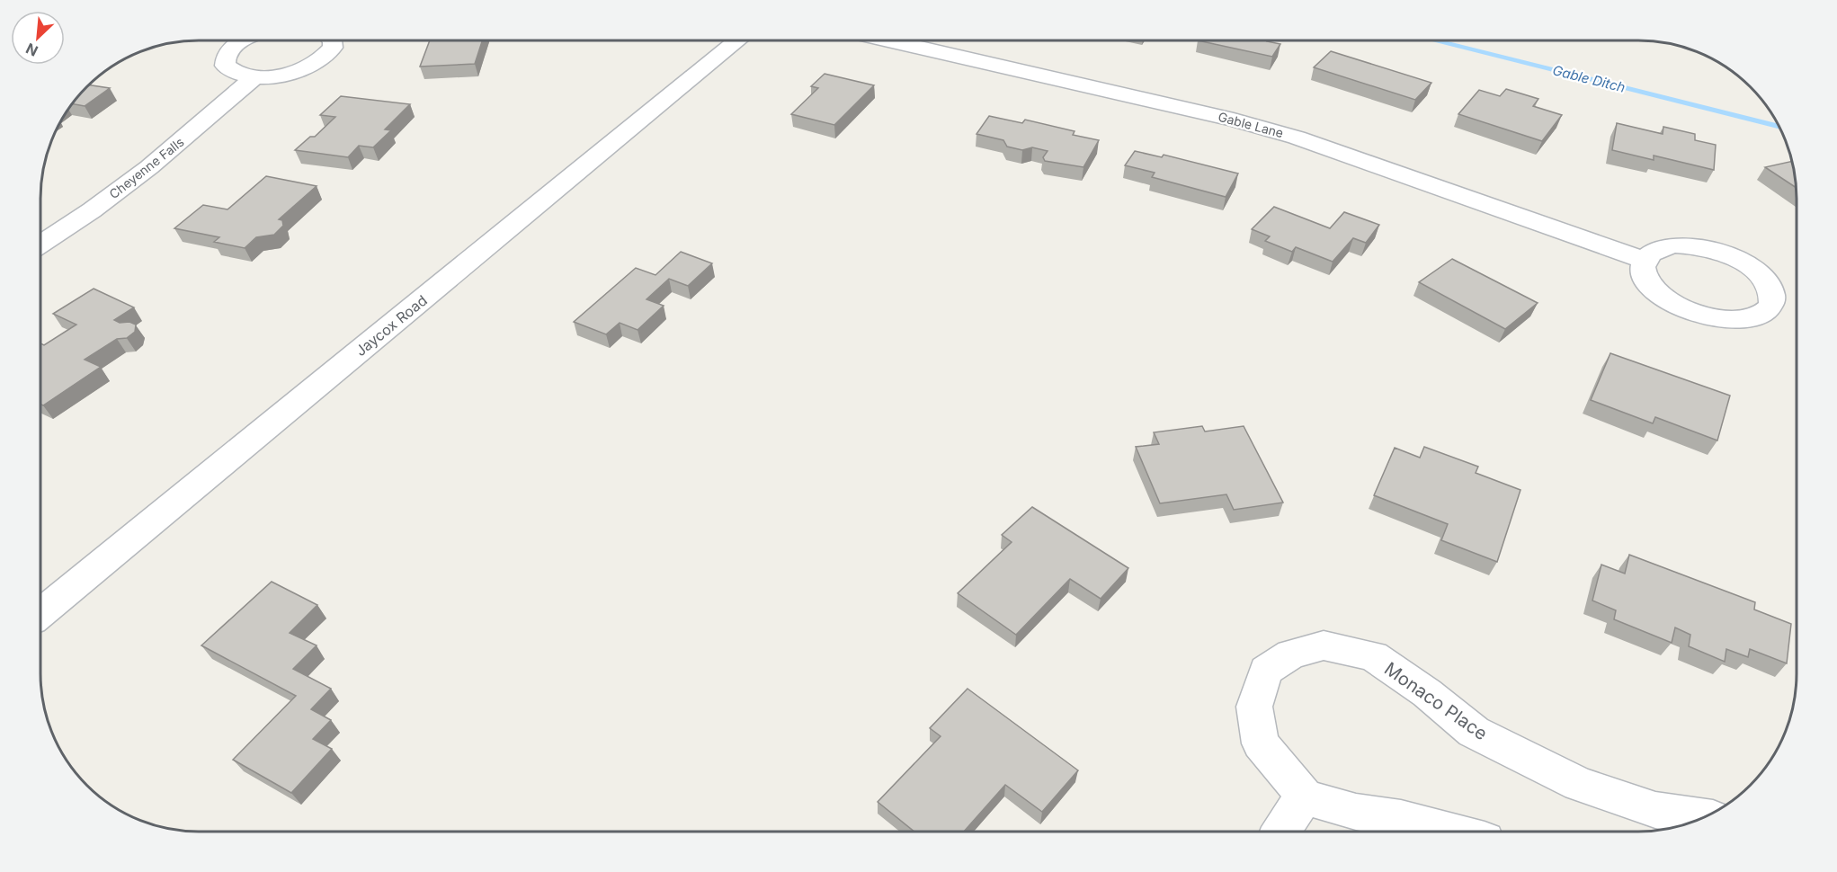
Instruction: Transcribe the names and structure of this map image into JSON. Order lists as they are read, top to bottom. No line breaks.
{"streets":{"street":["Gable Lane","Cheyenne Falls","Jaycox Road","Monaco Place"]},"water":["Gable Ditch"],"north":"bottom left"}
